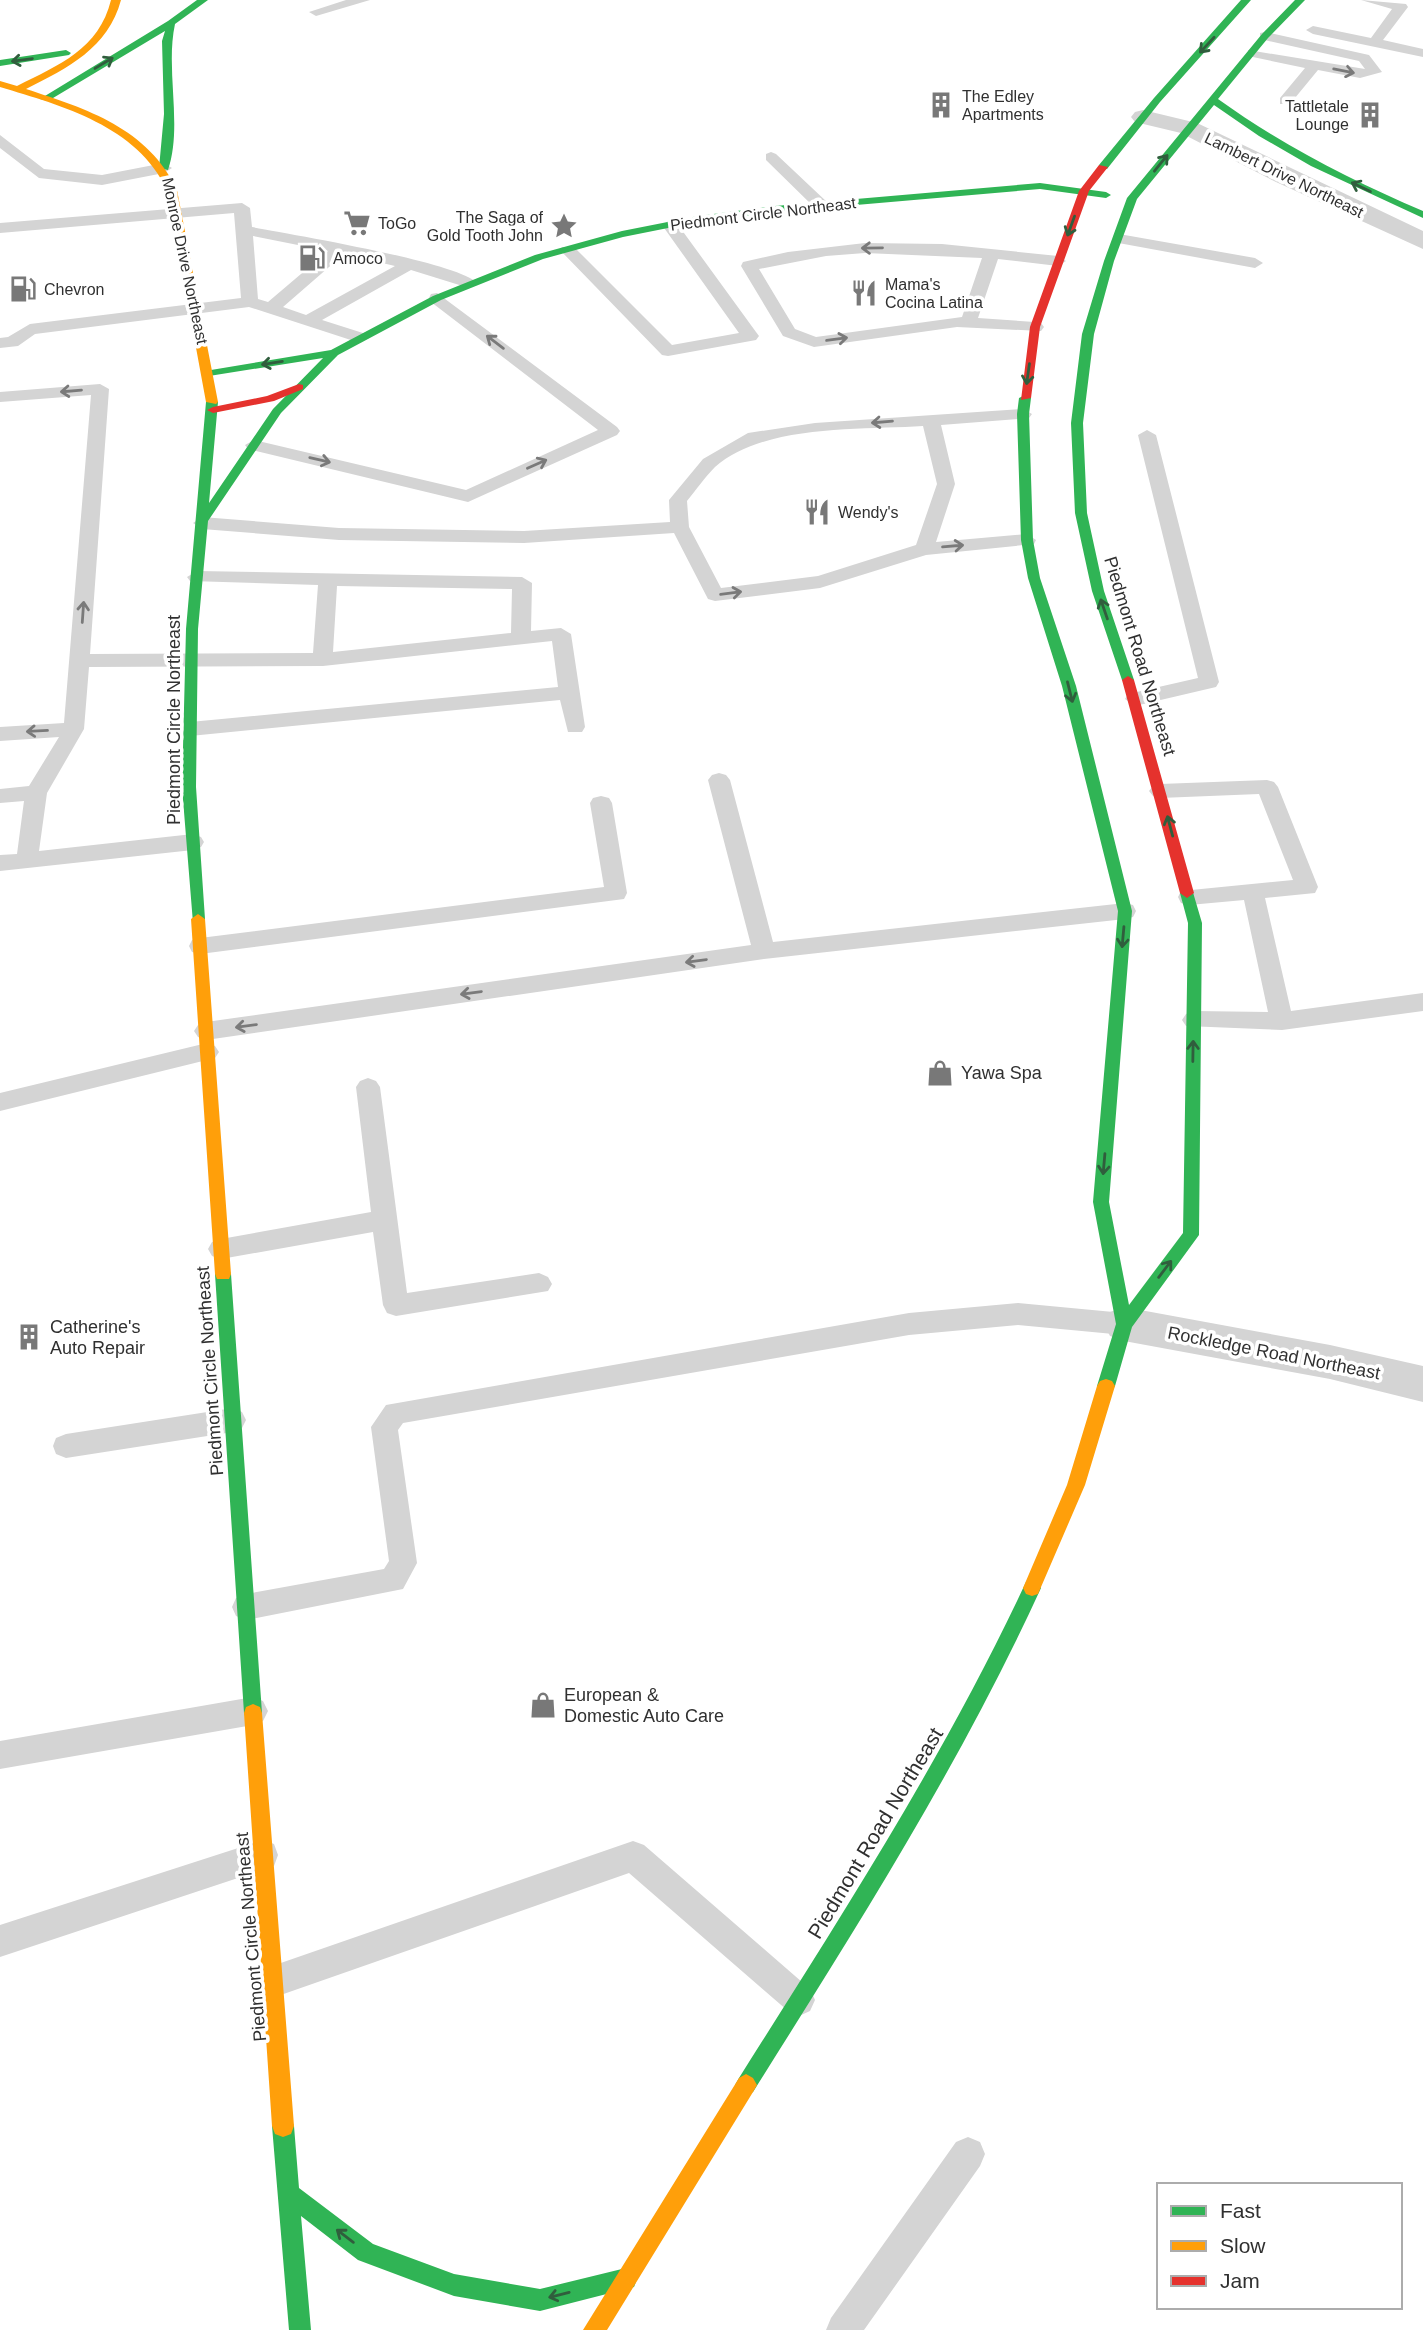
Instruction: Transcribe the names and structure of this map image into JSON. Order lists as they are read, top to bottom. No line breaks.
{"streets":{"main road":["Piedmont Circle Northeast","Monroe Drive Northeast","Piedmont Road Northeast"],"street":["Lambert Drive Northeast","Rockledge Road Northeast"]},"crossings":[["Lambert Drive Northeast","Piedmont Road Northeast"],["Piedmont Circle Northeast","Monroe Drive Northeast"],["Piedmont Circle Northeast","Piedmont Road Northeast"],["Piedmont Road Northeast","Rockledge Road Northeast"]],"places":{"building":["The Edley Apartments","Tattletale Lounge","Catherine's Auto Repair"],"supermarket":["ToGo"],"place":["The Saga of Gold Tooth John"],"fuel station":["Amoco","Chevron"],"restaurant":["Mama's Cocina Latina","Wendy's"],"shop":["Yawa Spa","European & Domestic Auto Care"]},"legend":["Fast","Slow","Jam"]}
